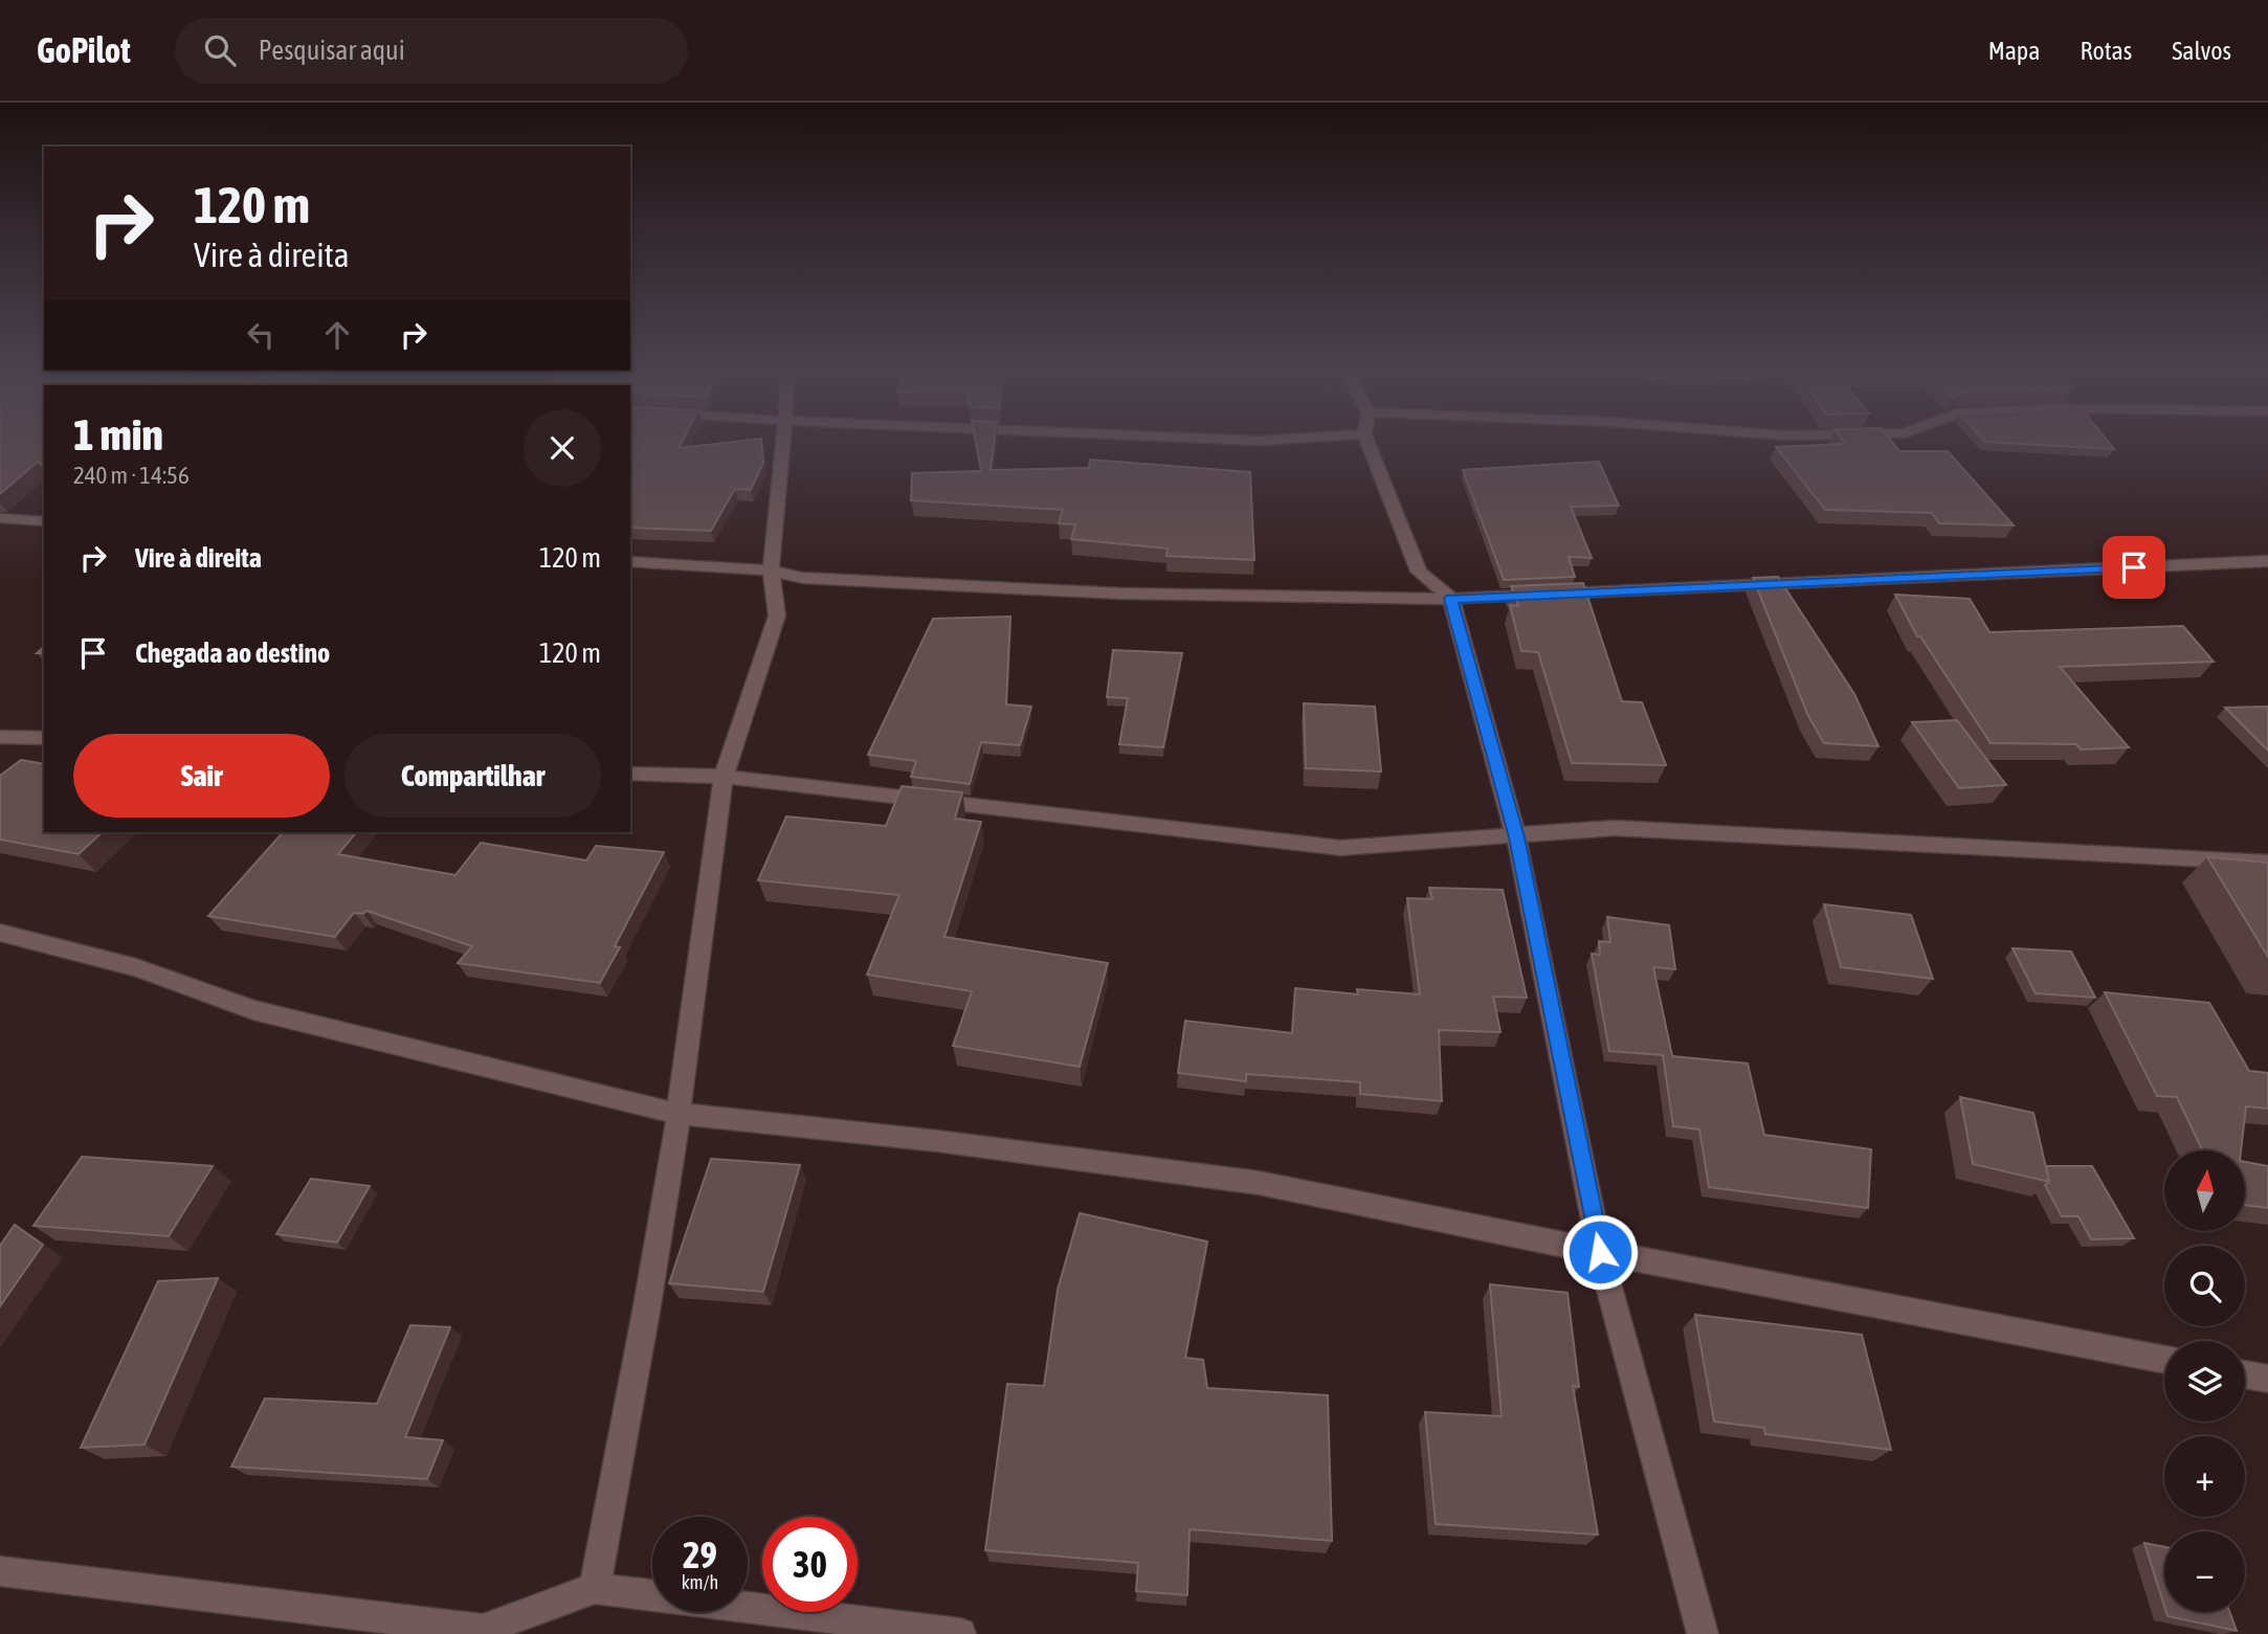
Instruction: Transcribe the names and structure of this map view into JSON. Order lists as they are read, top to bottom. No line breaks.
{"north":"top","page":{"header":"GoPilot","search":"Pesquisar aqui","nav":["Mapa","Rotas","Salvos"],"turn":["120 m","Vire à direita"],"heading":["1 min","240 m · 14:56"],"list":[{"name":"Vire à direita","value":"120 m"},{"name":"Chegada ao destino","value":"120 m"}],"buttons":["Sair","Compartilhar"],"map_buttons":["+","−"],"speed":"29 km/h","limit":"30"}}
